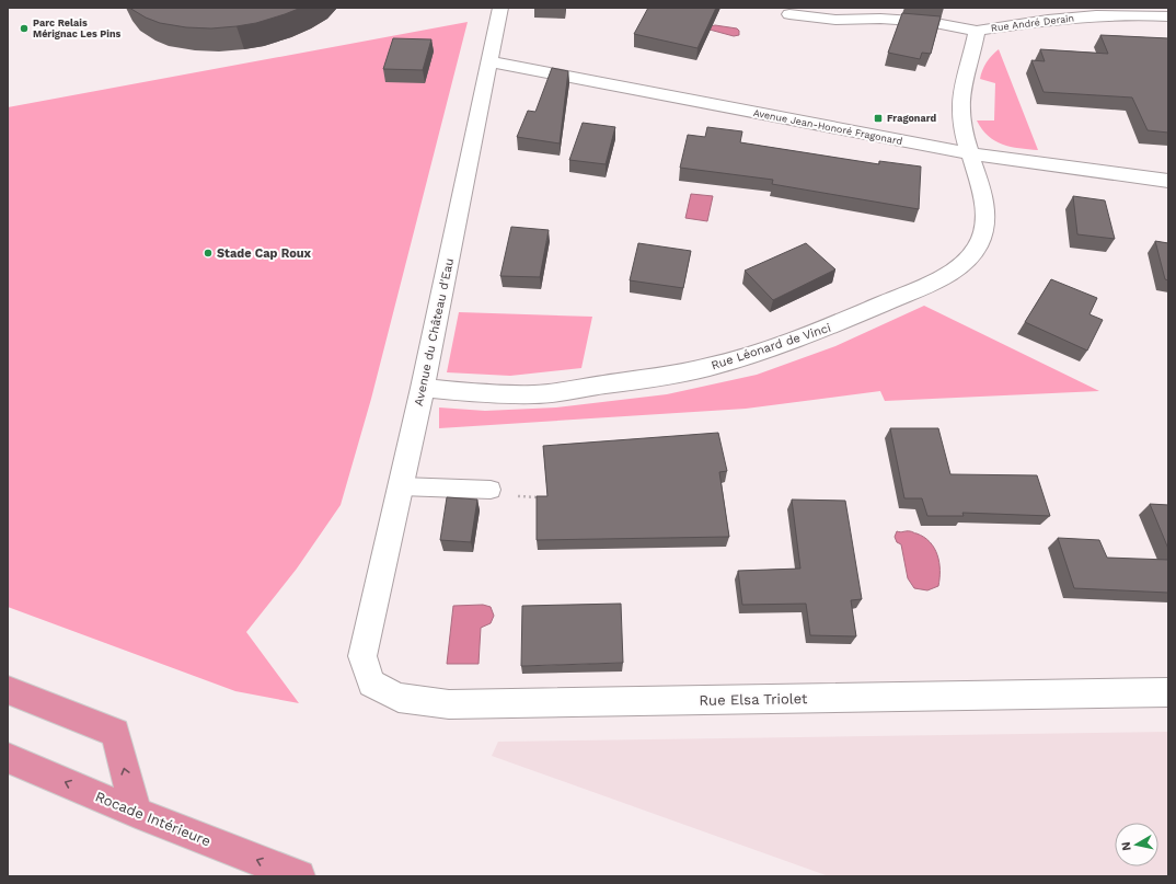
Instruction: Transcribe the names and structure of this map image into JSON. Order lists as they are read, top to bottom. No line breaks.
{"streets":{"highway":["Rocade Intérieure"],"street":["Rue André Derain","Avenue Jean-Honoré Fragonard","Avenue du Château d'Eau","Rue Léonard de Vinci","Rue Elsa Triolet"]},"crossings":[["Rue André Derain","Avenue Jean-Honoré Fragonard"],["Rue André Derain","Rue Léonard de Vinci"],["Avenue Jean-Honoré Fragonard","Avenue du Château d'Eau"],["Avenue Jean-Honoré Fragonard","Rue Léonard de Vinci"],["Avenue du Château d'Eau","Rue Léonard de Vinci"],["Avenue du Château d'Eau","Rue Elsa Triolet"]],"one_way":["Rocade Intérieure"],"places":{"other":["Parc Relais Mérignac Les Pins","Stade Cap Roux"],"transit":["Fragonard"]},"north":"left"}
